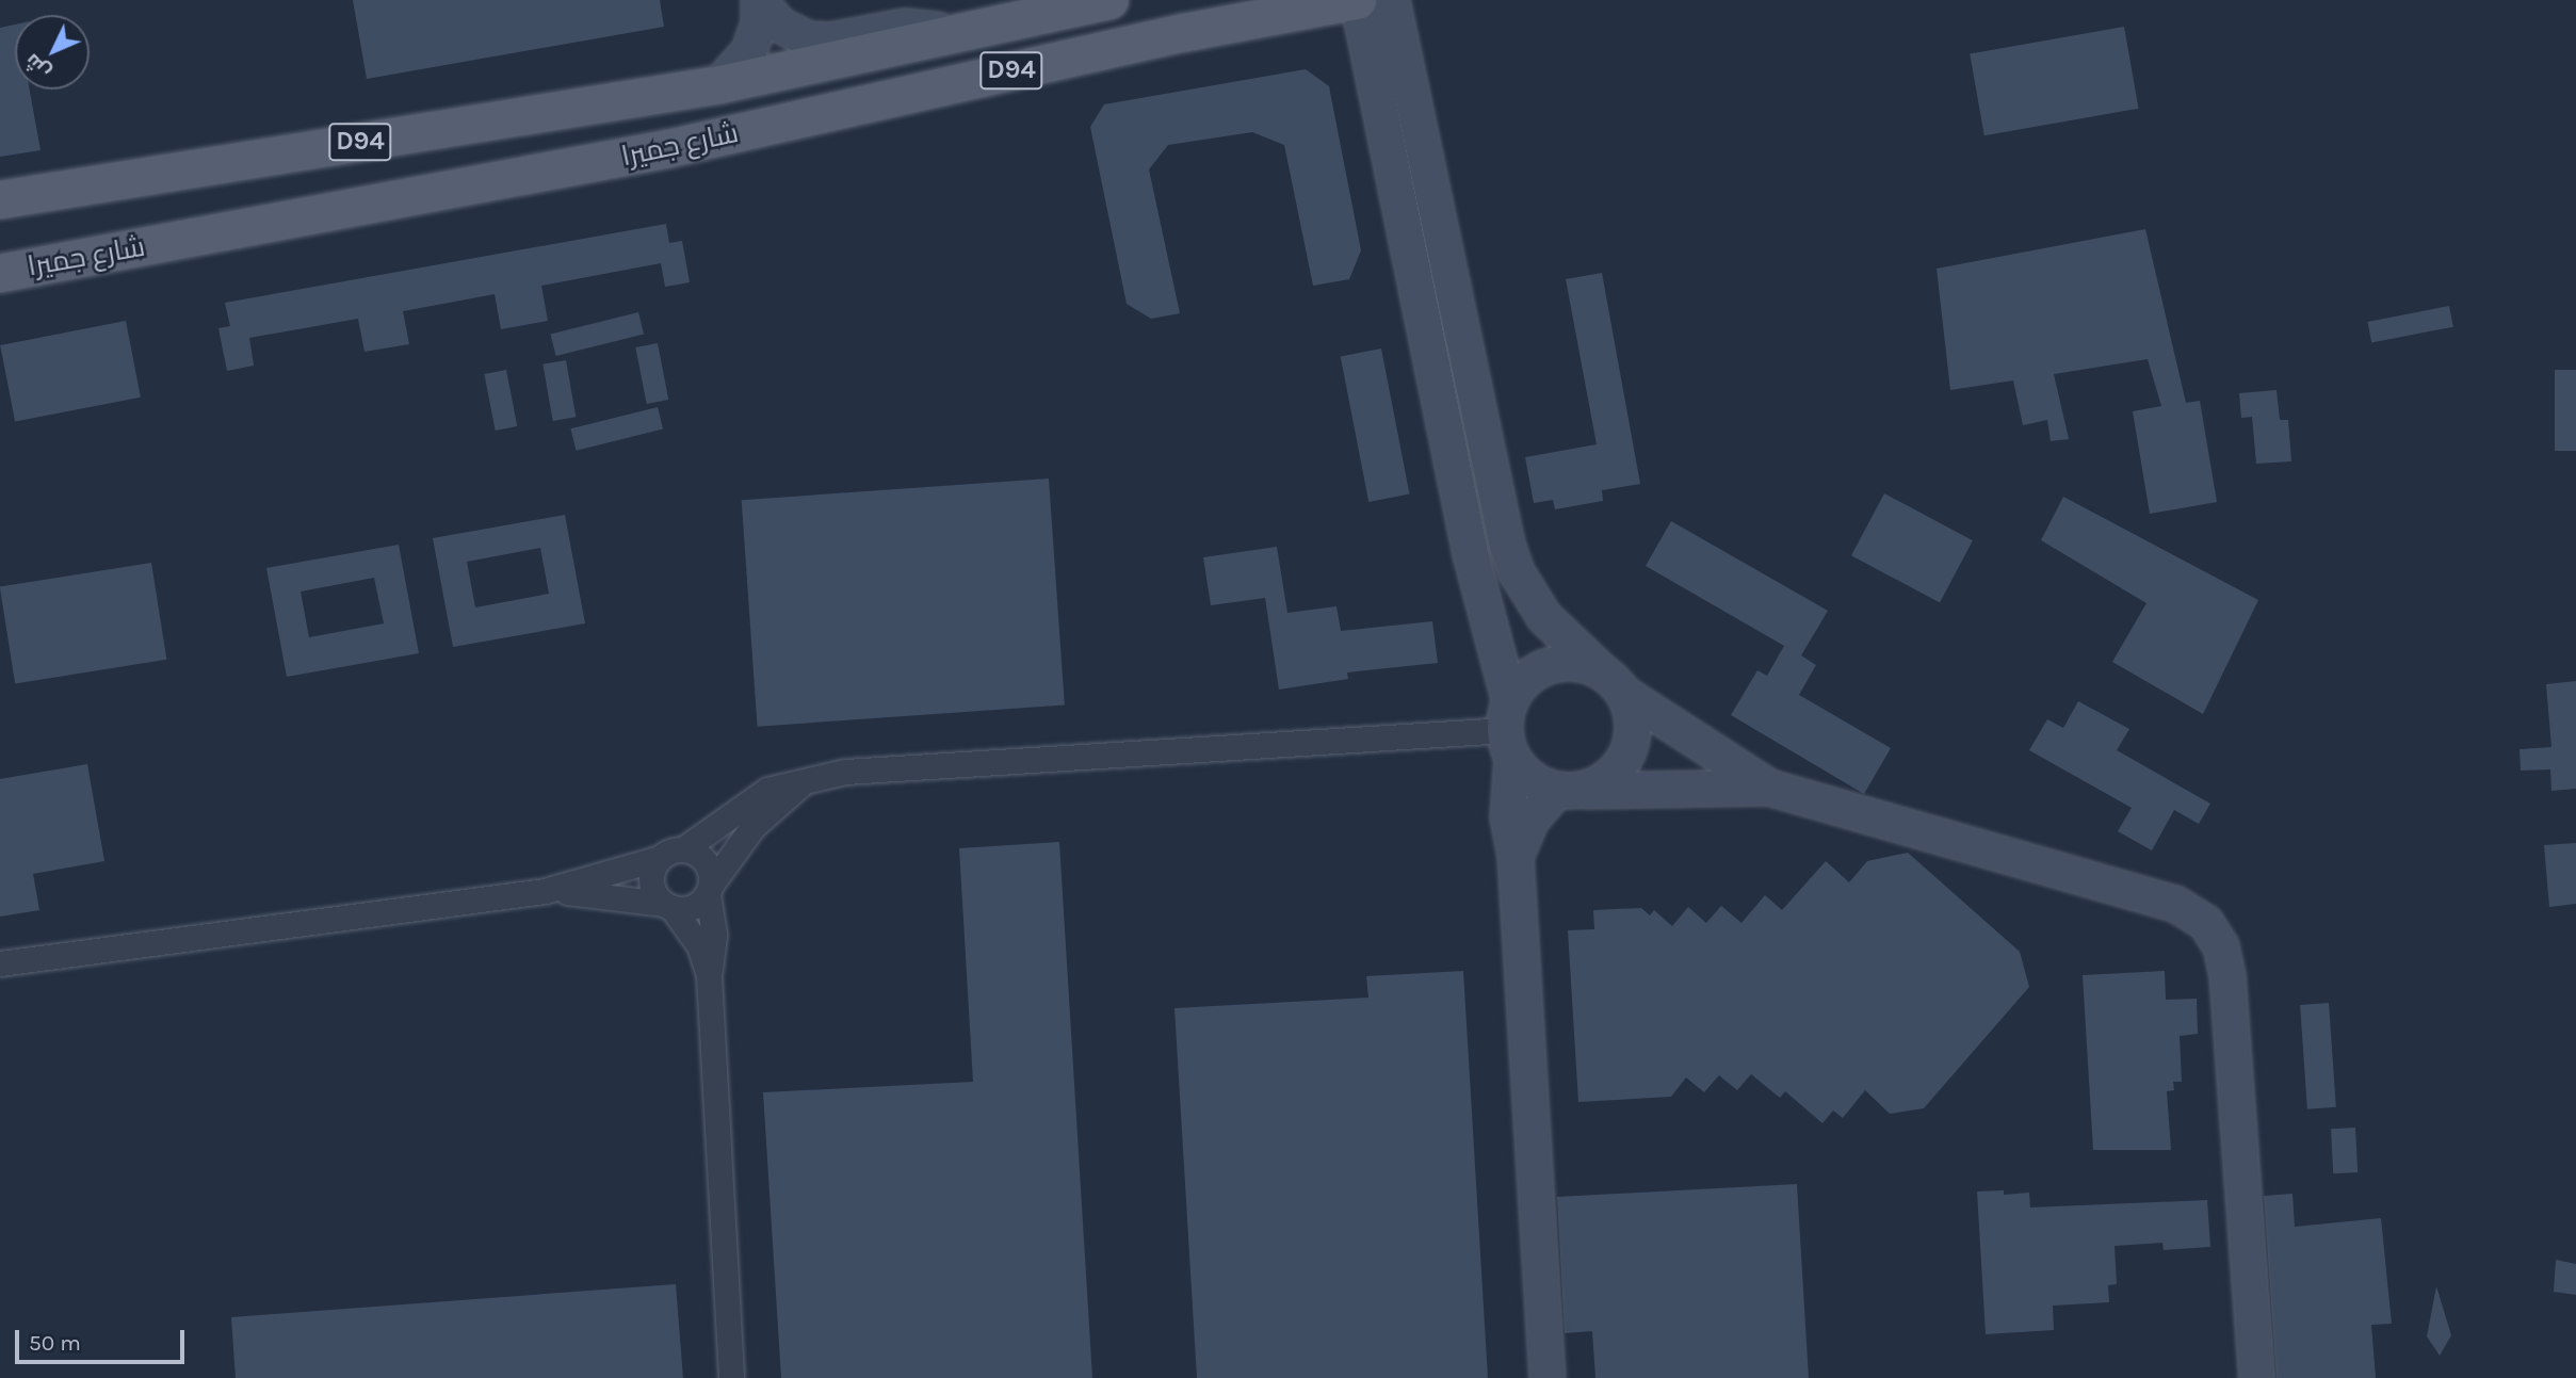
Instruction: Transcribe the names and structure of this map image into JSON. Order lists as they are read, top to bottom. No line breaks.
{"streets":{"main road":["D94","شارع جميرا"]},"scale_bar":"50 m","north":"bottom left"}
